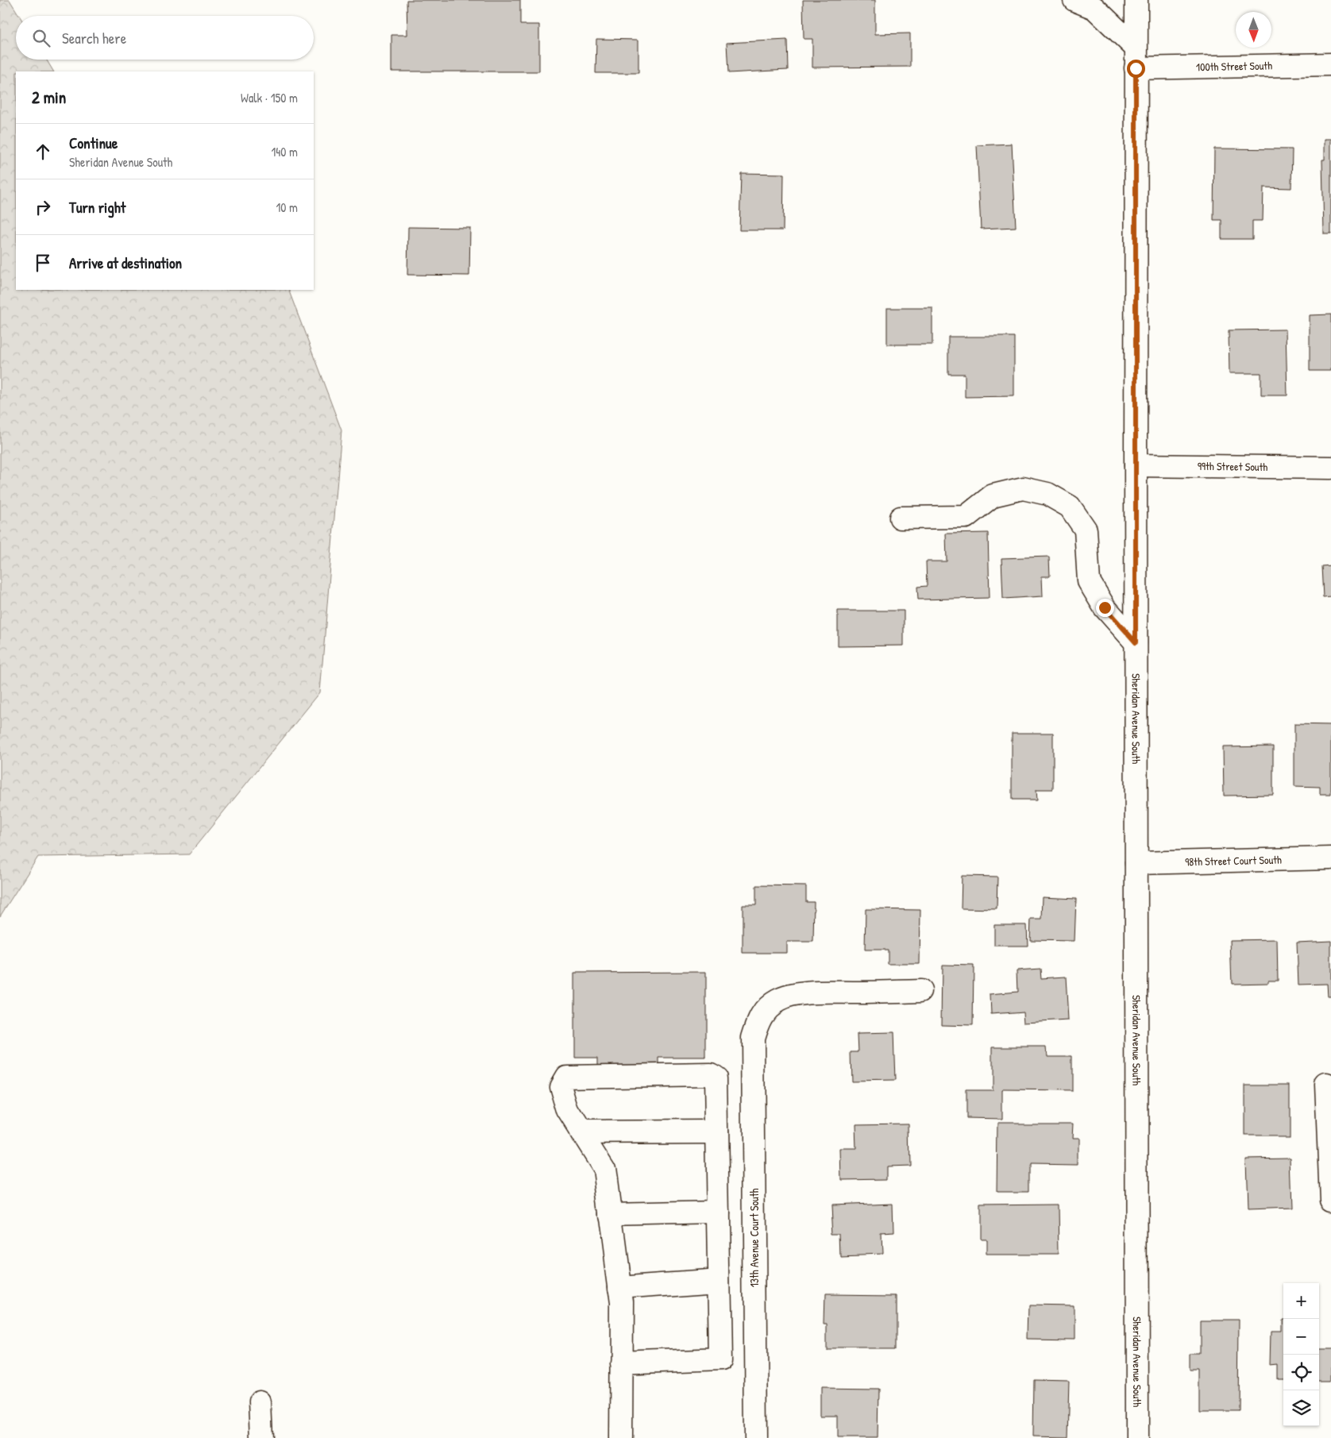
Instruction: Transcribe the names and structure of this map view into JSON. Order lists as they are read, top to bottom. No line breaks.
{"streets":{"street":["100th Street South","99th Street South","Sheridan Avenue South","98th Street Court South","13th Avenue Court South"]},"crossings":[["100th Street South","Sheridan Avenue South"],["99th Street South","Sheridan Avenue South"],["Sheridan Avenue South","98th Street Court South"]],"north":"bottom","page":{"search":"Search here","heading":["2 min","Walk · 150 m"],"list":[["Continue","Sheridan Avenue South","140 m"],["Turn right","10 m"],"Arrive at destination"],"map_buttons":["+","−"]}}
